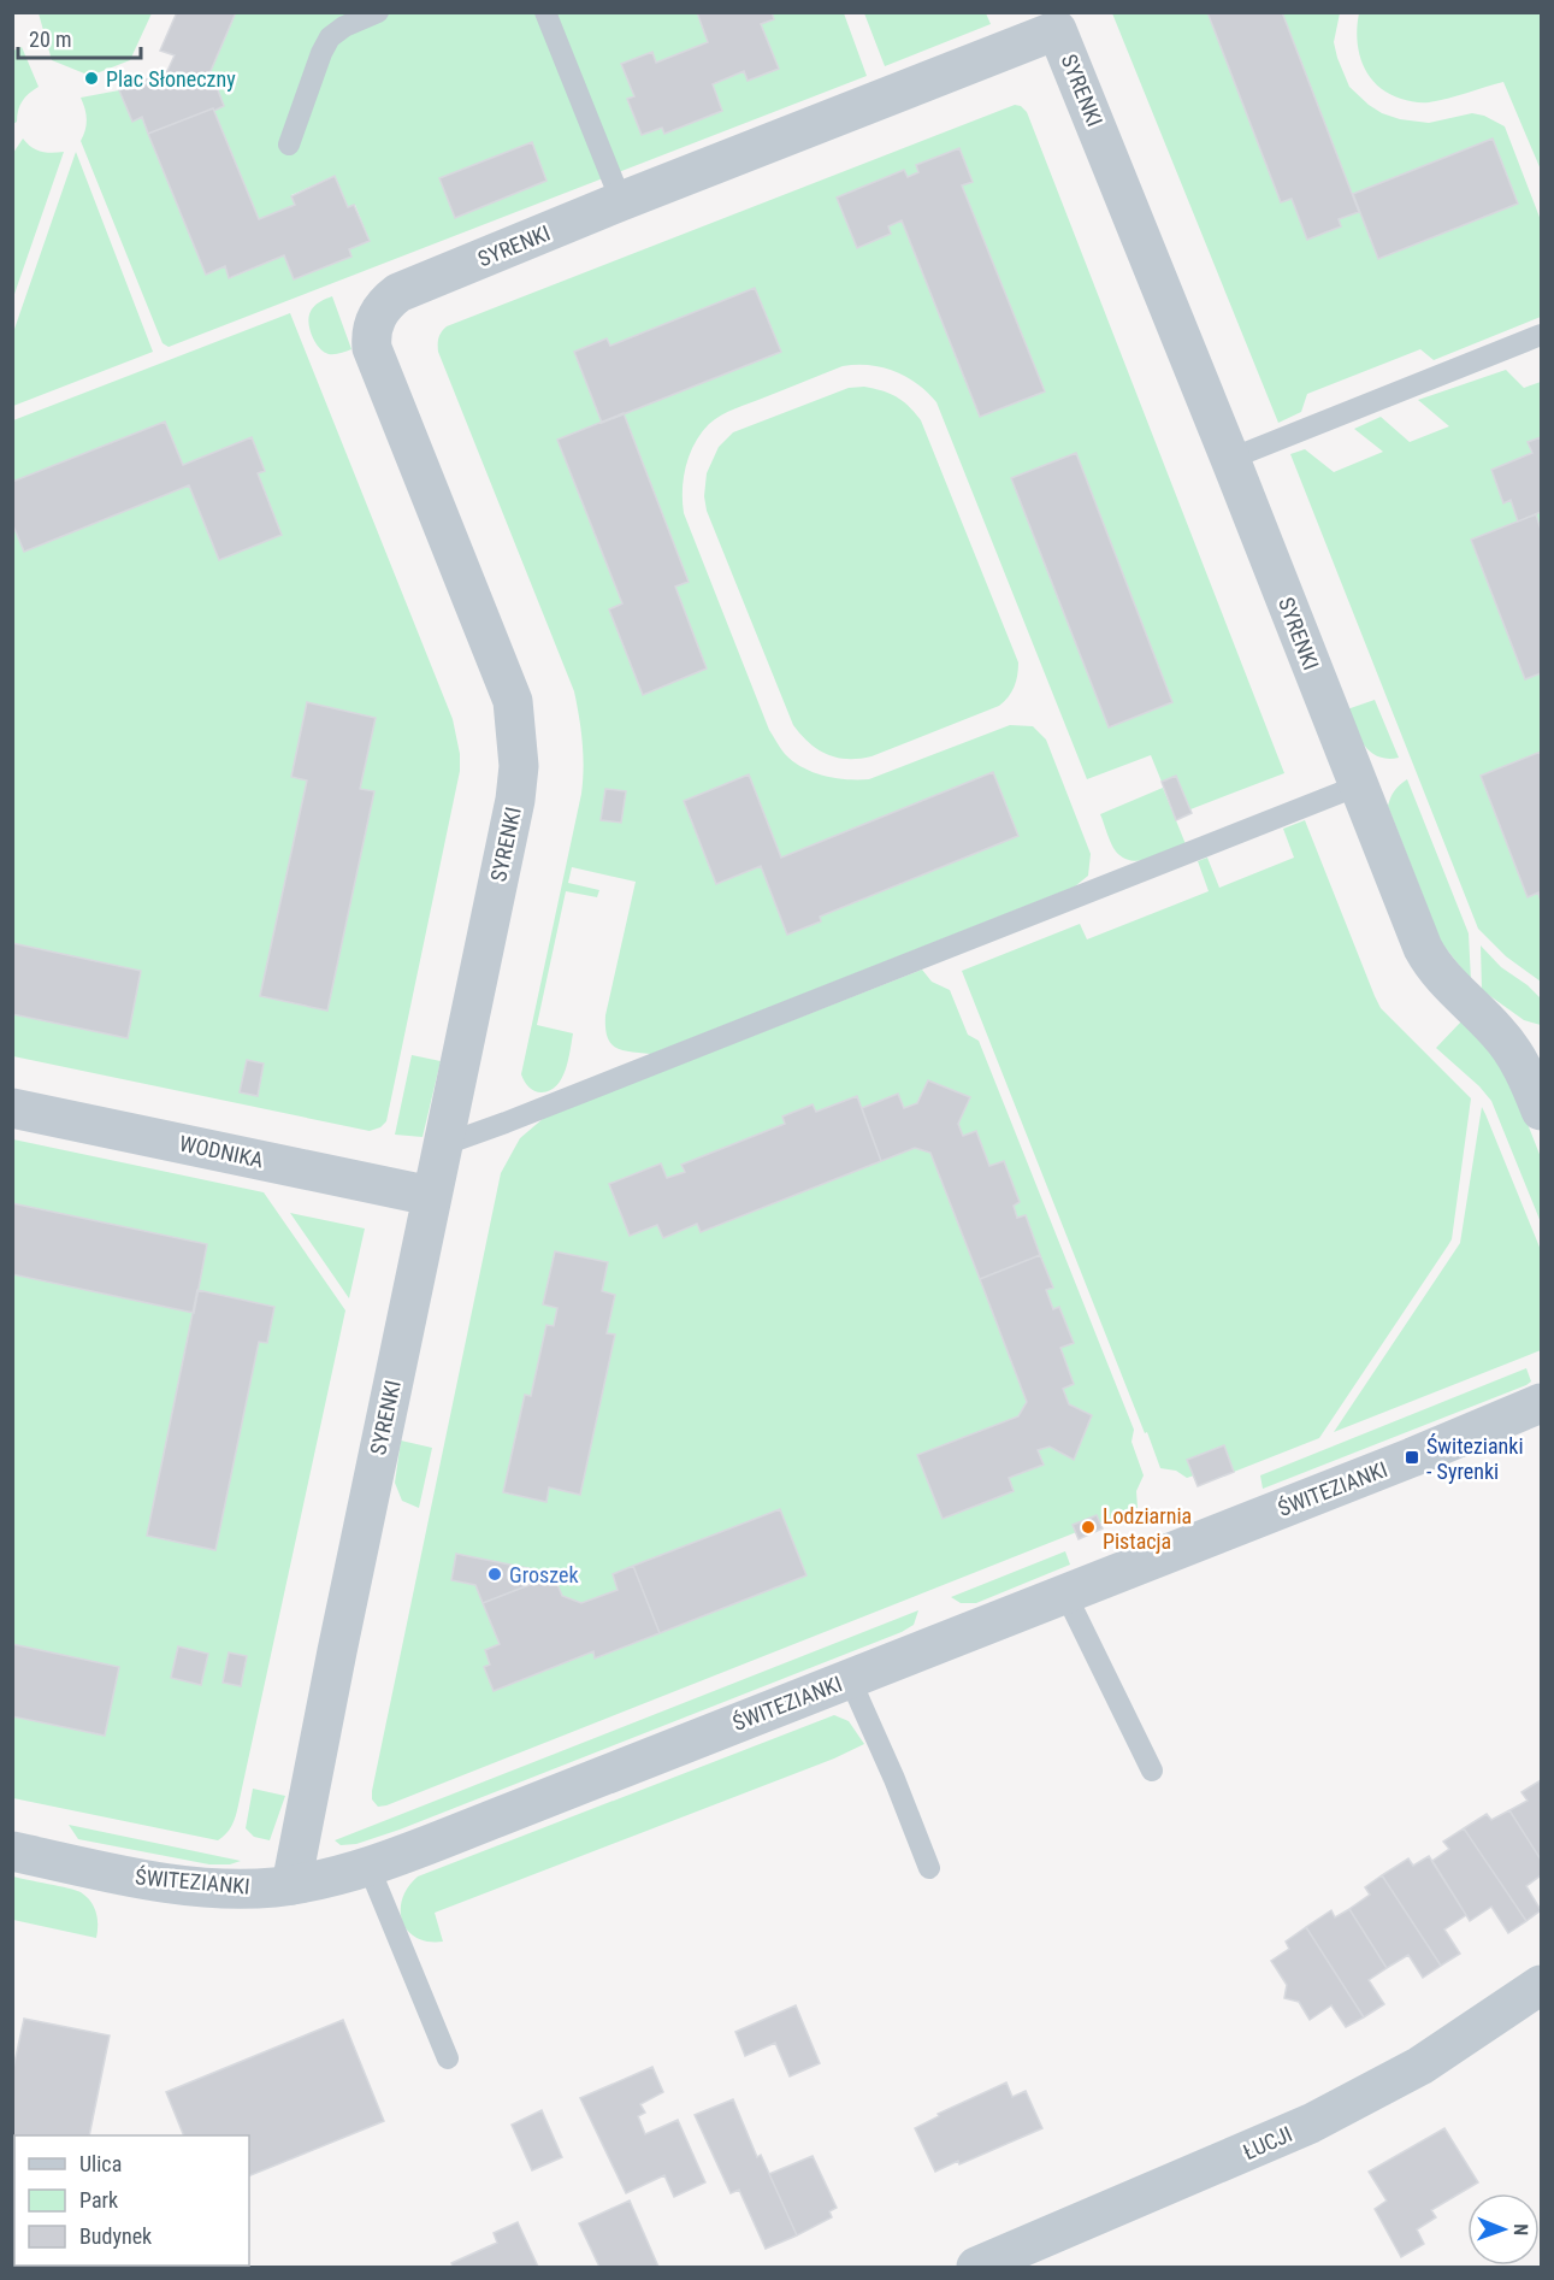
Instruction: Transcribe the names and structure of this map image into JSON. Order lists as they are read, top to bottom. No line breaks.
{"streets":{"street":["SYRENKI","WODNIKA","ŚWITEZIANKI","ŁUCJI"]},"crossings":[["SYRENKI","WODNIKA"],["SYRENKI","ŚWITEZIANKI"]],"places":{"other":["Plac Słoneczny","Lodziarnia Pistacja","Groszek"],"transit":["Świtezianki - Syrenki"]},"legend":["Ulica","Park","Budynek"],"scale_bar":"20 m","north":"right"}
